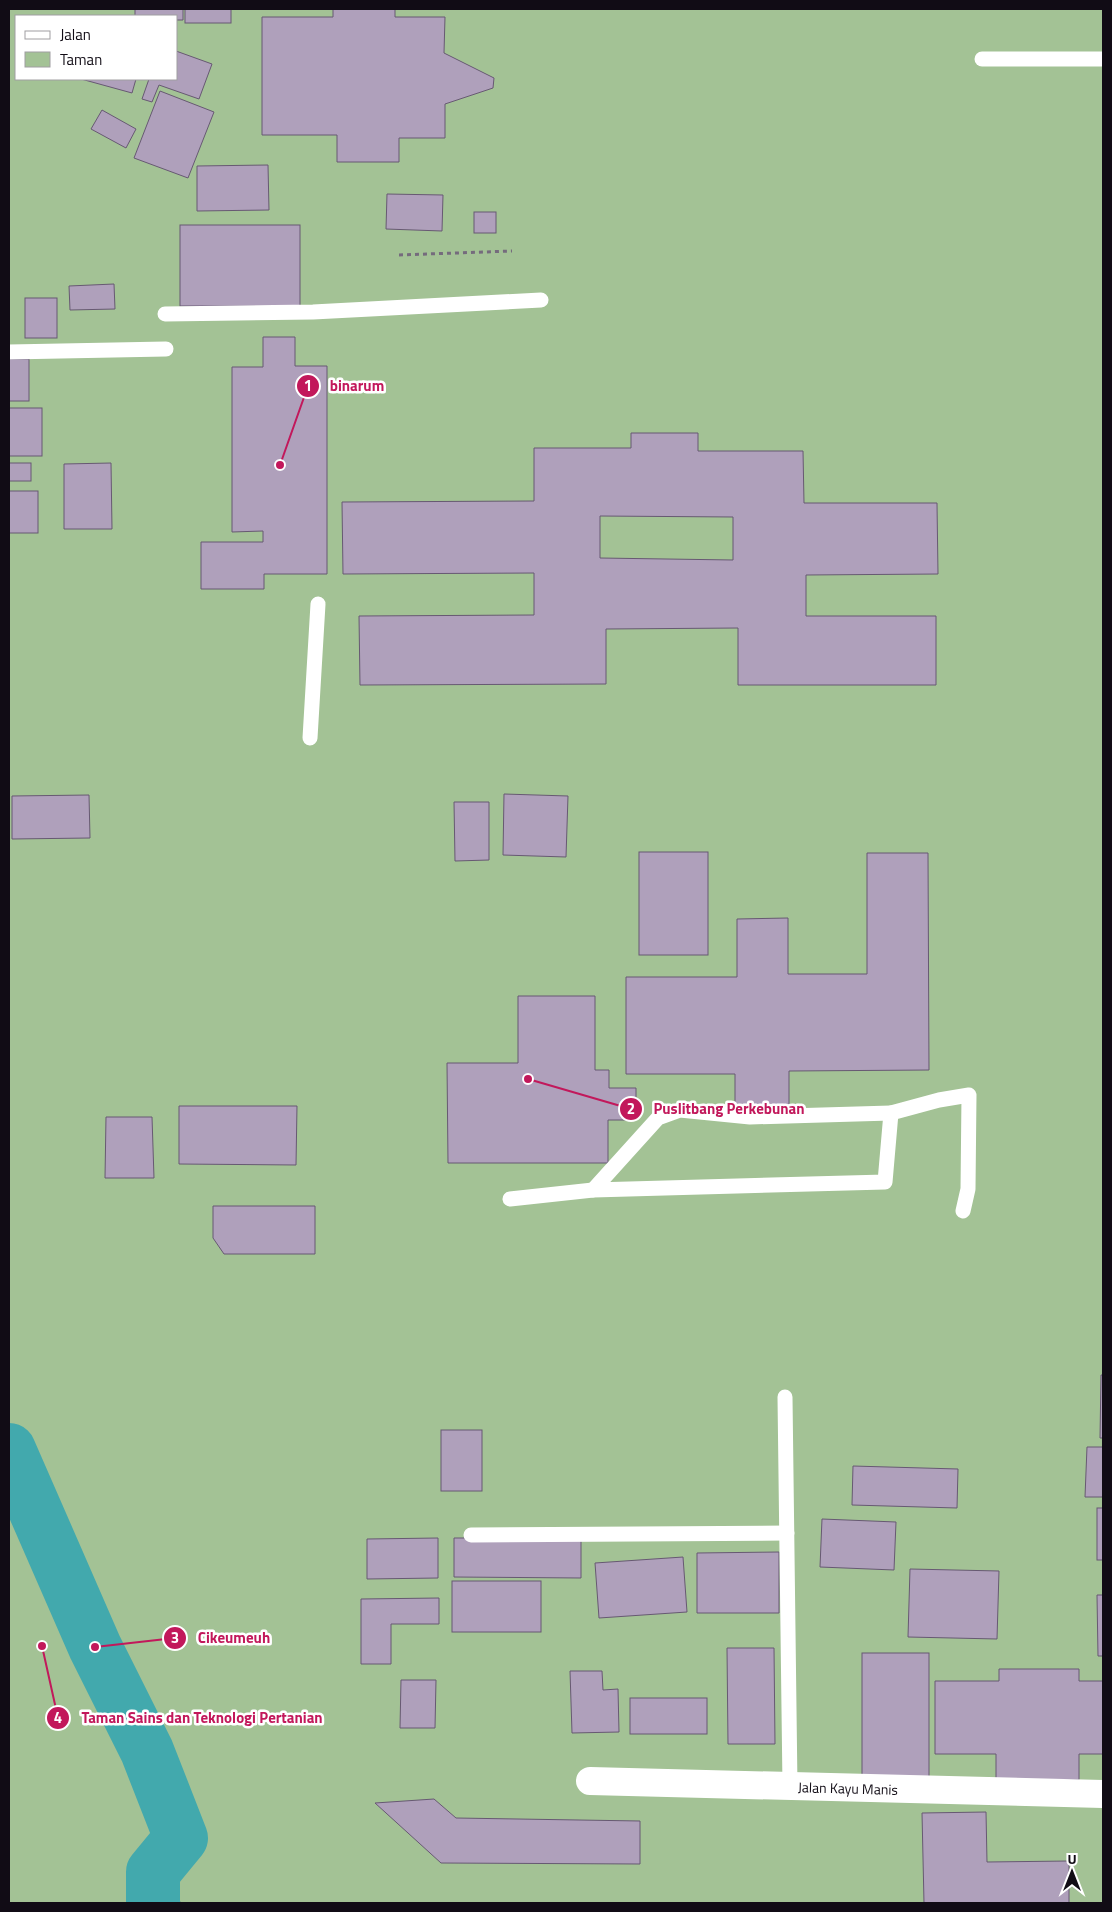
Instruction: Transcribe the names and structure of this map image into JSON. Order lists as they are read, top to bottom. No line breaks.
{"streets":{"street":["Jalan Kayu Manis"]},"places":["binarum","Puslitbang Perkebunan","Taman Sains dan Teknologi Pertanian","Cikeumeuh"],"legend":["Jalan","Taman"],"north":"top"}
